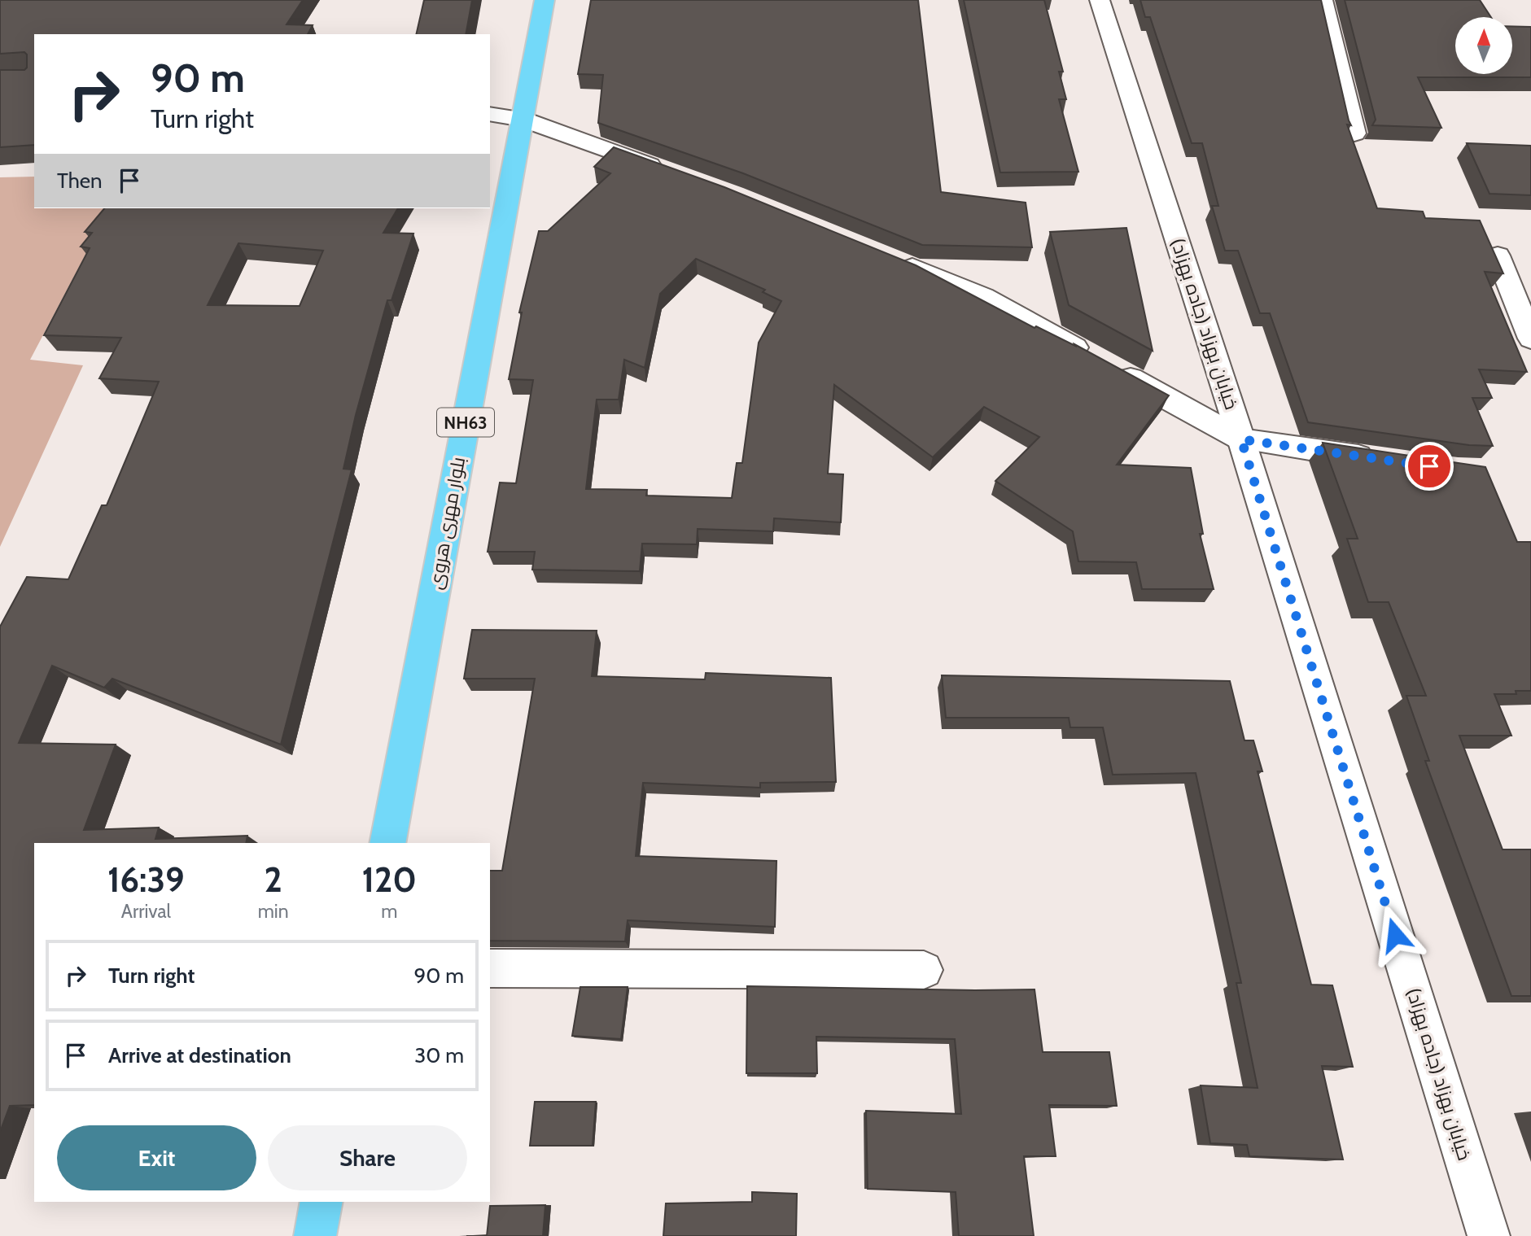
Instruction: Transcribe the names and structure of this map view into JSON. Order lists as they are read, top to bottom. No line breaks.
{"streets":{"highway":["NH63","بلوار مهری هروی"],"street":["خیابان بهزاد (جاده بهزاد)"]},"north":"top","page":{"turn":["90 m","Turn right"],"then":"Then","eta":["16:39","Arrival","2","min","120","m"],"list":[{"name":"Turn right","value":"90 m"},{"name":"Arrive at destination","value":"30 m"}],"buttons":["Exit","Share"]}}
